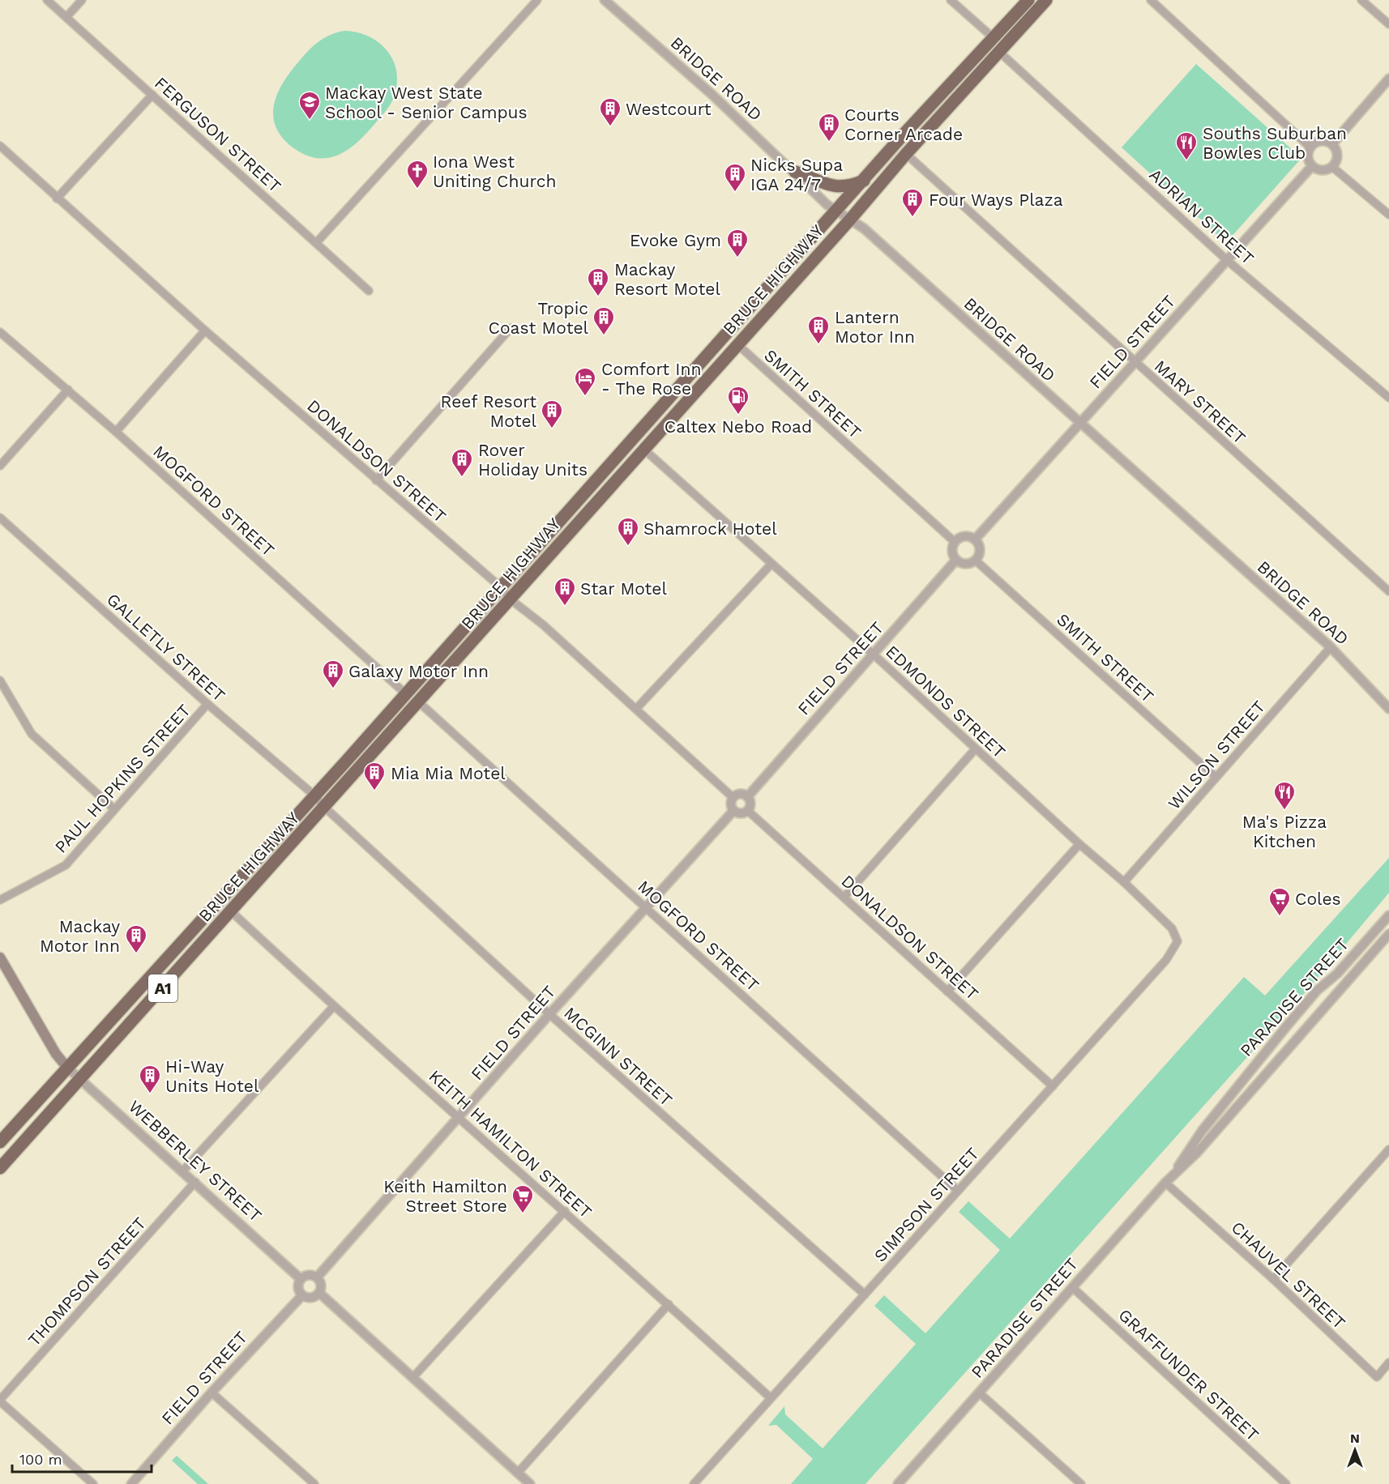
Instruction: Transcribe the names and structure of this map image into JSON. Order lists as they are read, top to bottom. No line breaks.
{"streets":{"highway":["BRUCE HIGHWAY","A1"],"street":["BRIDGE ROAD","FERGUSON STREET","ADRIAN STREET","FIELD STREET","SMITH STREET","MARY STREET","DONALDSON STREET","MOGFORD STREET","GALLETLY STREET","EDMONDS STREET","WILSON STREET","PAUL HOPKINS STREET","PARADISE STREET","MCGINN STREET","KEITH HAMILTON STREET","WEBBERLEY STREET","SIMPSON STREET","CHAUVEL STREET","THOMPSON STREET","GRAFFUNDER STREET"]},"crossings":[["BRIDGE ROAD","BRUCE HIGHWAY"],["BRIDGE ROAD","FIELD STREET"],["BRIDGE ROAD","WILSON STREET"],["ADRIAN STREET","BRUCE HIGHWAY"],["ADRIAN STREET","FIELD STREET"],["BRUCE HIGHWAY","SMITH STREET"],["BRUCE HIGHWAY","MARY STREET"],["BRUCE HIGHWAY","DONALDSON STREET"],["BRUCE HIGHWAY","MOGFORD STREET"],["BRUCE HIGHWAY","GALLETLY STREET"],["BRUCE HIGHWAY","EDMONDS STREET"],["BRUCE HIGHWAY","MCGINN STREET"],["BRUCE HIGHWAY","KEITH HAMILTON STREET"],["BRUCE HIGHWAY","WEBBERLEY STREET"],["FIELD STREET","SMITH STREET"],["FIELD STREET","MARY STREET"],["FIELD STREET","DONALDSON STREET"],["FIELD STREET","MOGFORD STREET"],["FIELD STREET","EDMONDS STREET"],["FIELD STREET","MCGINN STREET"],["FIELD STREET","KEITH HAMILTON STREET"],["FIELD STREET","WEBBERLEY STREET"],["SMITH STREET","WILSON STREET"],["DONALDSON STREET","SIMPSON STREET"],["MOGFORD STREET","SIMPSON STREET"],["GALLETLY STREET","PAUL HOPKINS STREET"],["GALLETLY STREET","MCGINN STREET"],["EDMONDS STREET","WILSON STREET"],["EDMONDS STREET","SIMPSON STREET"],["PARADISE STREET","CHAUVEL STREET"],["PARADISE STREET","GRAFFUNDER STREET"],["MCGINN STREET","SIMPSON STREET"],["KEITH HAMILTON STREET","SIMPSON STREET"],["WEBBERLEY STREET","THOMPSON STREET"]],"places":{"school or university":["Mackay West State School - Senior Campus"],"building":["Westcourt","Courts Corner Arcade","Nicks Supa IGA 24/7","Four Ways Plaza","Evoke Gym","Mackay Resort Motel","Tropic Coast Motel","Lantern Motor Inn","Reef Resort Motel","Rover Holiday Units","Shamrock Hotel","Star Motel","Galaxy Motor Inn","Mia Mia Motel","Mackay Motor Inn","Hi-Way Units Hotel"],"restaurant":["Souths Suburban Bowles Club","Ma's Pizza Kitchen"],"church":["Iona West Uniting Church"],"hotel":["Comfort Inn - The Rose"],"fuel station":["Caltex Nebo Road"],"supermarket":["Coles","Keith Hamilton Street Store"]},"scale_bar":"100 m","north":"top"}
